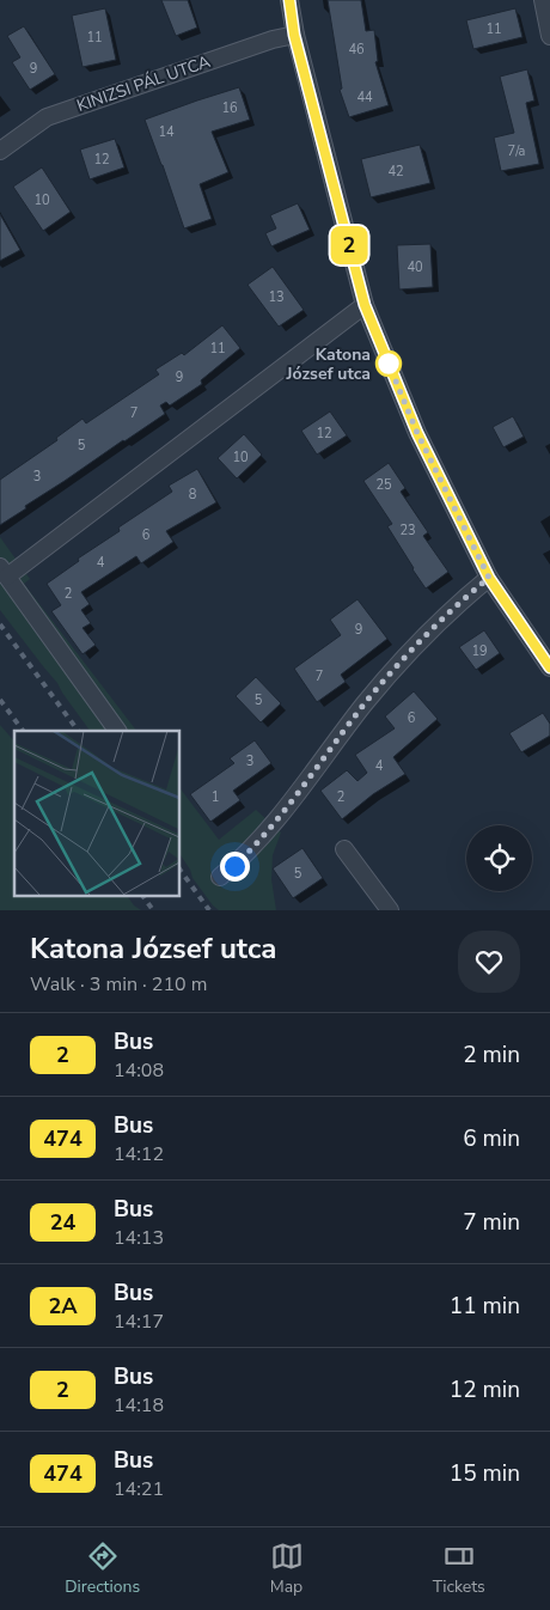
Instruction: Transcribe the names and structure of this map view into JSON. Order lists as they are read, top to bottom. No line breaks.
{"streets":{"street":["KINIZSI PÁL UTCA"]},"places":["Katona József utca"],"lines":["bus line 2"],"house_numbers":["11","11","46","9","44","16","14","7/a","12","42","10","40","13","11","9","7","12","5","10","3","25","8","23","6","4","2","9","19","7","5","6","3","4","1","2","5"],"page":{"on_map":"2","heading":["Katona József utca","Walk · 3 min · 210 m"],"list":[{"mark":"2","name":"Bus","note":"14:08","value":"2 min"},{"mark":"474","name":"Bus","note":"14:12","value":"6 min"},{"mark":"24","name":"Bus","note":"14:13","value":"7 min"},{"mark":"2A","name":"Bus","note":"14:17","value":"11 min"},{"mark":"2","name":"Bus","note":"14:18","value":"12 min"},{"mark":"474","name":"Bus","note":"14:21","value":"15 min"}],"tabs":["Directions","Map","Tickets"]}}
